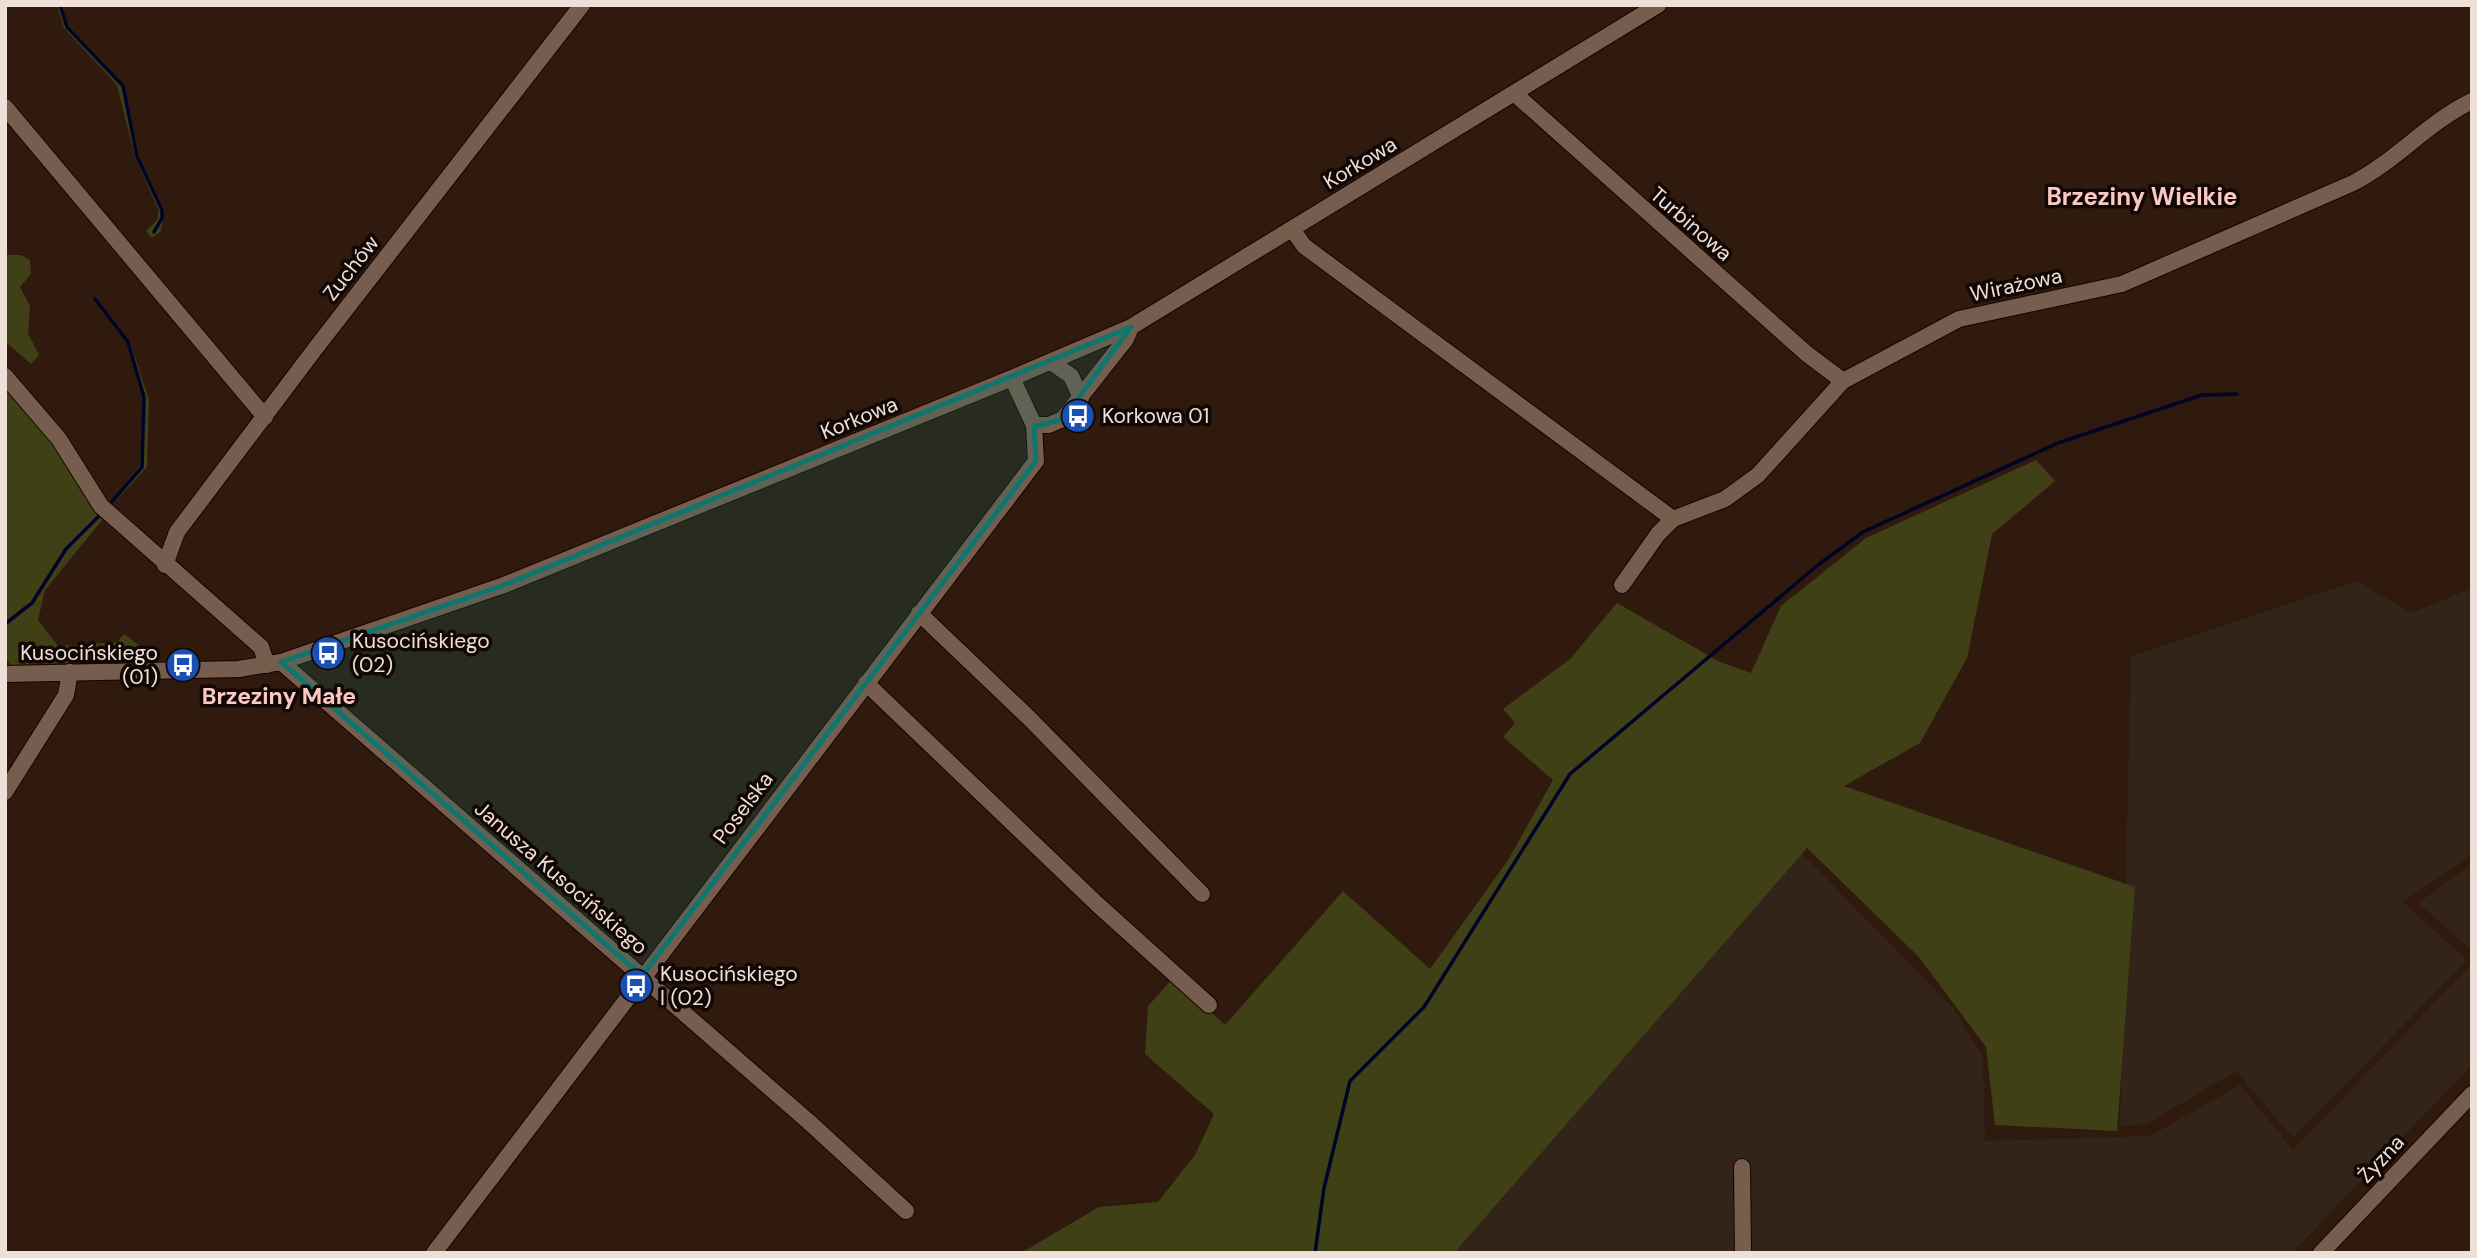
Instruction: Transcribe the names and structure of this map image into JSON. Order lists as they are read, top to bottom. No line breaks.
{"streets":{"street":["Korkowa","Turbinowa","Zuchów","Wirażowa","Poselska","Janusza Kusocińskiego","Żyzna"]},"crossings":[["Korkowa","Turbinowa"],["Korkowa","Poselska"],["Korkowa","Janusza Kusocińskiego"],["Turbinowa","Wirażowa"],["Zuchów","Janusza Kusocińskiego"],["Poselska","Janusza Kusocińskiego"]],"districts":["Brzeziny Wielkie","Brzeziny Małe"],"places":{"bus stop":["Korkowa 01","Kusocińskiego (02)","Kusocińskiego (01)","Kusocińskiego I (02)"]}}
